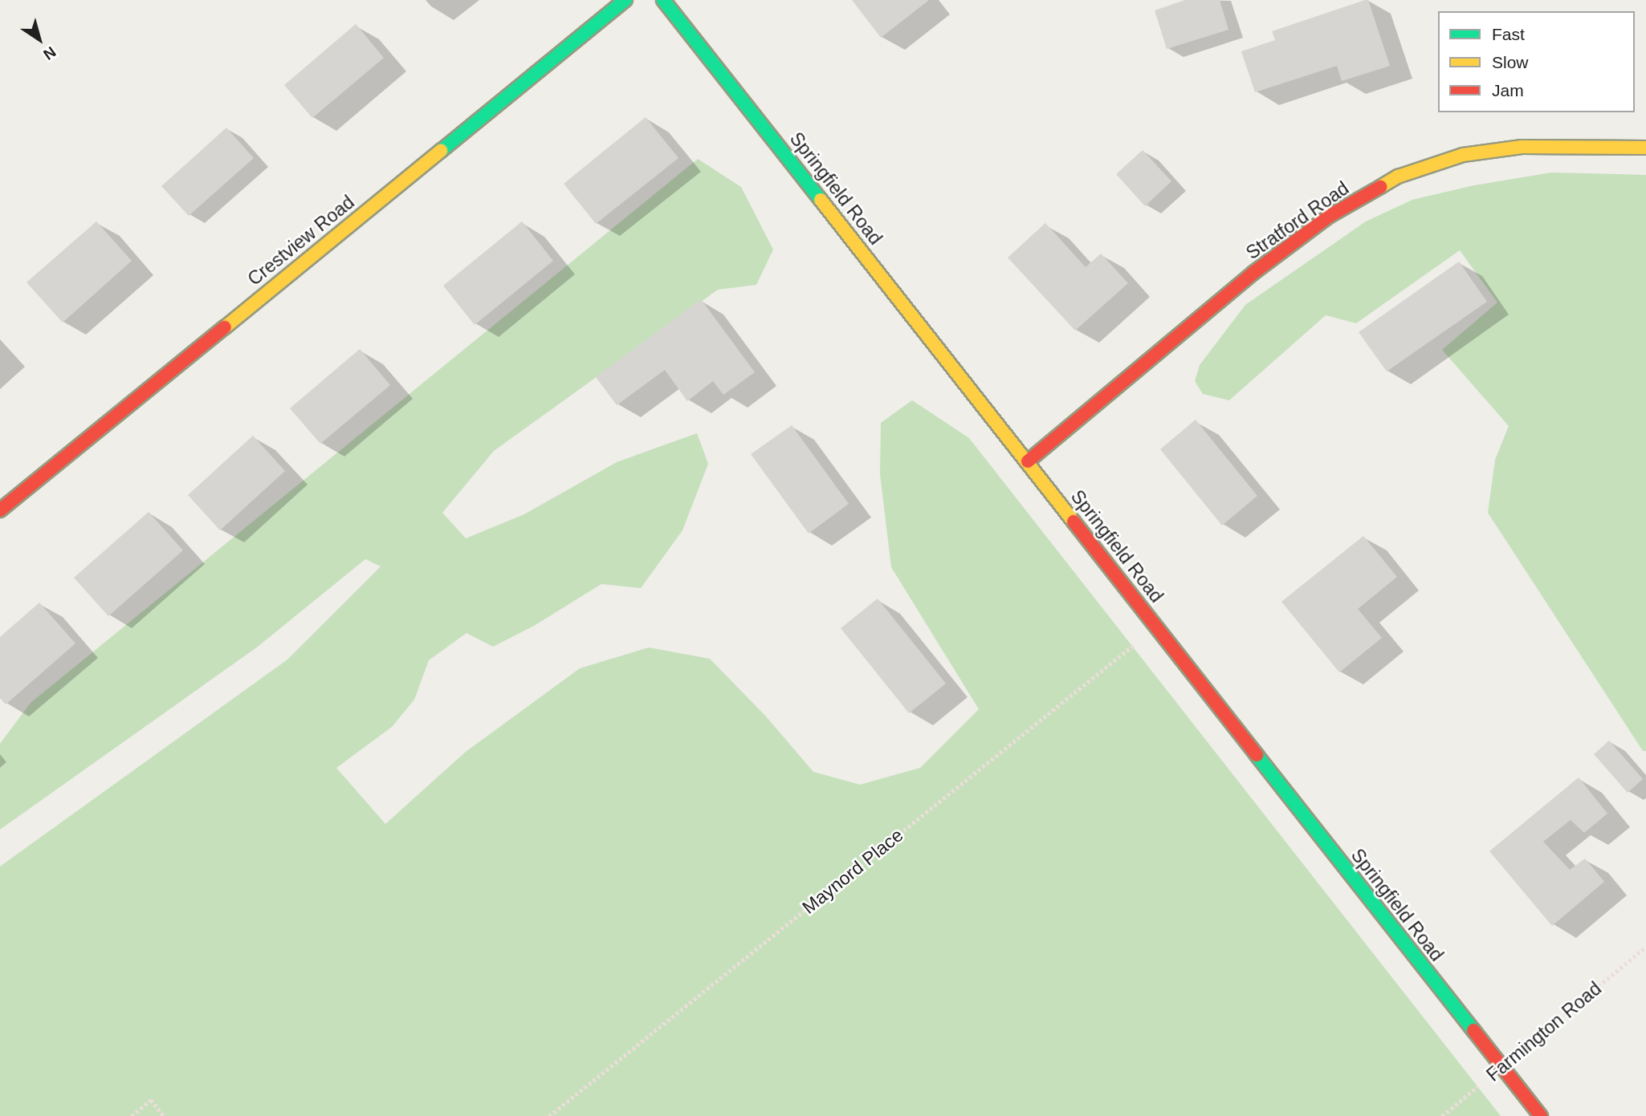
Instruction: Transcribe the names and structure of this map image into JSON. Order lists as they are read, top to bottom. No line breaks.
{"streets":{"street":["Springfield Road","Stratford Road","Crestview Road"],"path":["Maynord Place","Farmington Road"]},"crossings":[["Springfield Road","Stratford Road"],["Springfield Road","Maynord Place"],["Springfield Road","Farmington Road"]],"legend":["Fast","Slow","Jam"],"north":"bottom right"}
